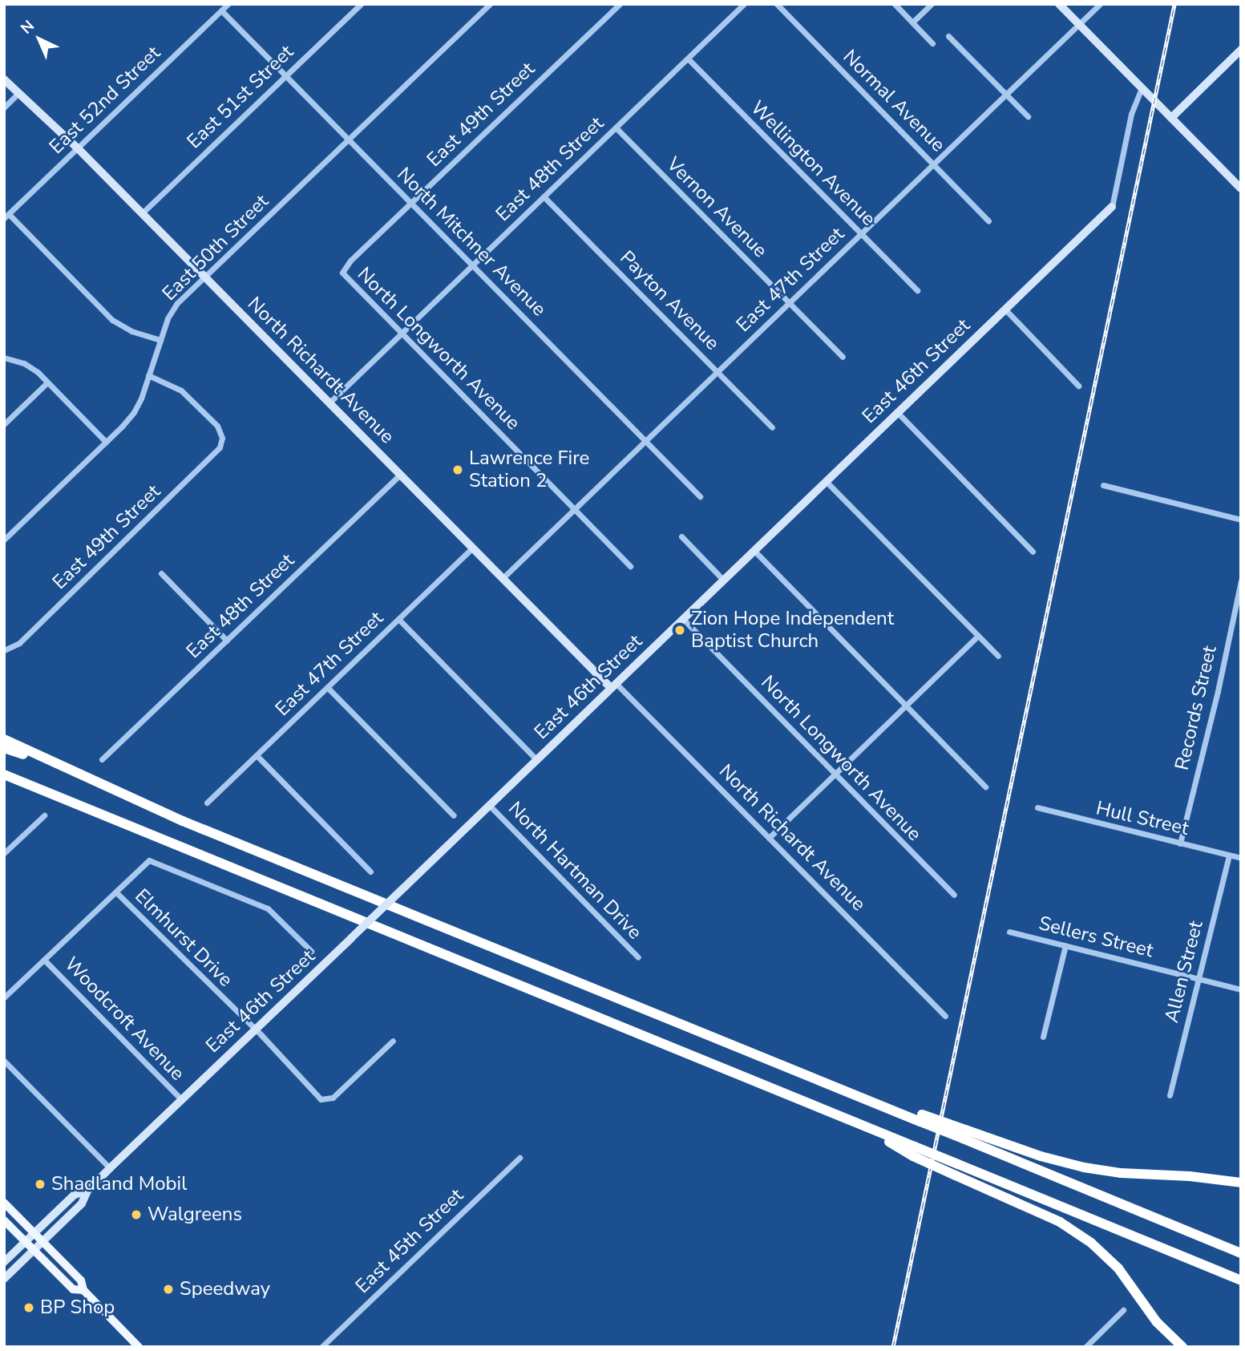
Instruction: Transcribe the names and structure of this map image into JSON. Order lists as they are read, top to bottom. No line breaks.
{"streets":{"street":["East 51st Street","East 52nd Street","Normal Avenue","East 49th Street","Wellington Avenue","East 48th Street","Vernon Avenue","North Mitchner Avenue","East 50th Street","East 47th Street","Payton Avenue","North Longworth Avenue","North Richardt Avenue","East 46th Street","Records Street","Hull Street","North Hartman Drive","Sellers Street","Elmhurst Drive","Allen Street","Woodcroft Avenue","East 45th Street"]},"crossings":[["East 51st Street","North Mitchner Avenue"],["East 51st Street","North Richardt Avenue"],["East 52nd Street","North Mitchner Avenue"],["East 52nd Street","North Richardt Avenue"],["Normal Avenue","East 47th Street"],["East 49th Street","North Mitchner Avenue"],["East 49th Street","East 50th Street"],["East 49th Street","North Longworth Avenue"],["Wellington Avenue","East 48th Street"],["Wellington Avenue","East 47th Street"],["East 48th Street","Vernon Avenue"],["East 48th Street","North Mitchner Avenue"],["East 48th Street","Payton Avenue"],["East 48th Street","North Longworth Avenue"],["East 48th Street","North Richardt Avenue"],["Vernon Avenue","East 47th Street"],["North Mitchner Avenue","East 50th Street"],["North Mitchner Avenue","East 47th Street"],["East 50th Street","North Richardt Avenue"],["East 47th Street","Payton Avenue"],["East 47th Street","North Longworth Avenue"],["East 47th Street","North Richardt Avenue"],["North Longworth Avenue","East 46th Street"],["North Richardt Avenue","East 46th Street"],["East 46th Street","North Hartman Drive"],["East 46th Street","Elmhurst Drive"],["East 46th Street","Woodcroft Avenue"],["Records Street","Hull Street"],["Hull Street","Allen Street"],["Sellers Street","Allen Street"]],"places":["Lawrence Fire Station 2","Zion Hope Independent Baptist Church","Shadland Mobil","Walgreens","Speedway","BP Shop"],"north":"top left"}
